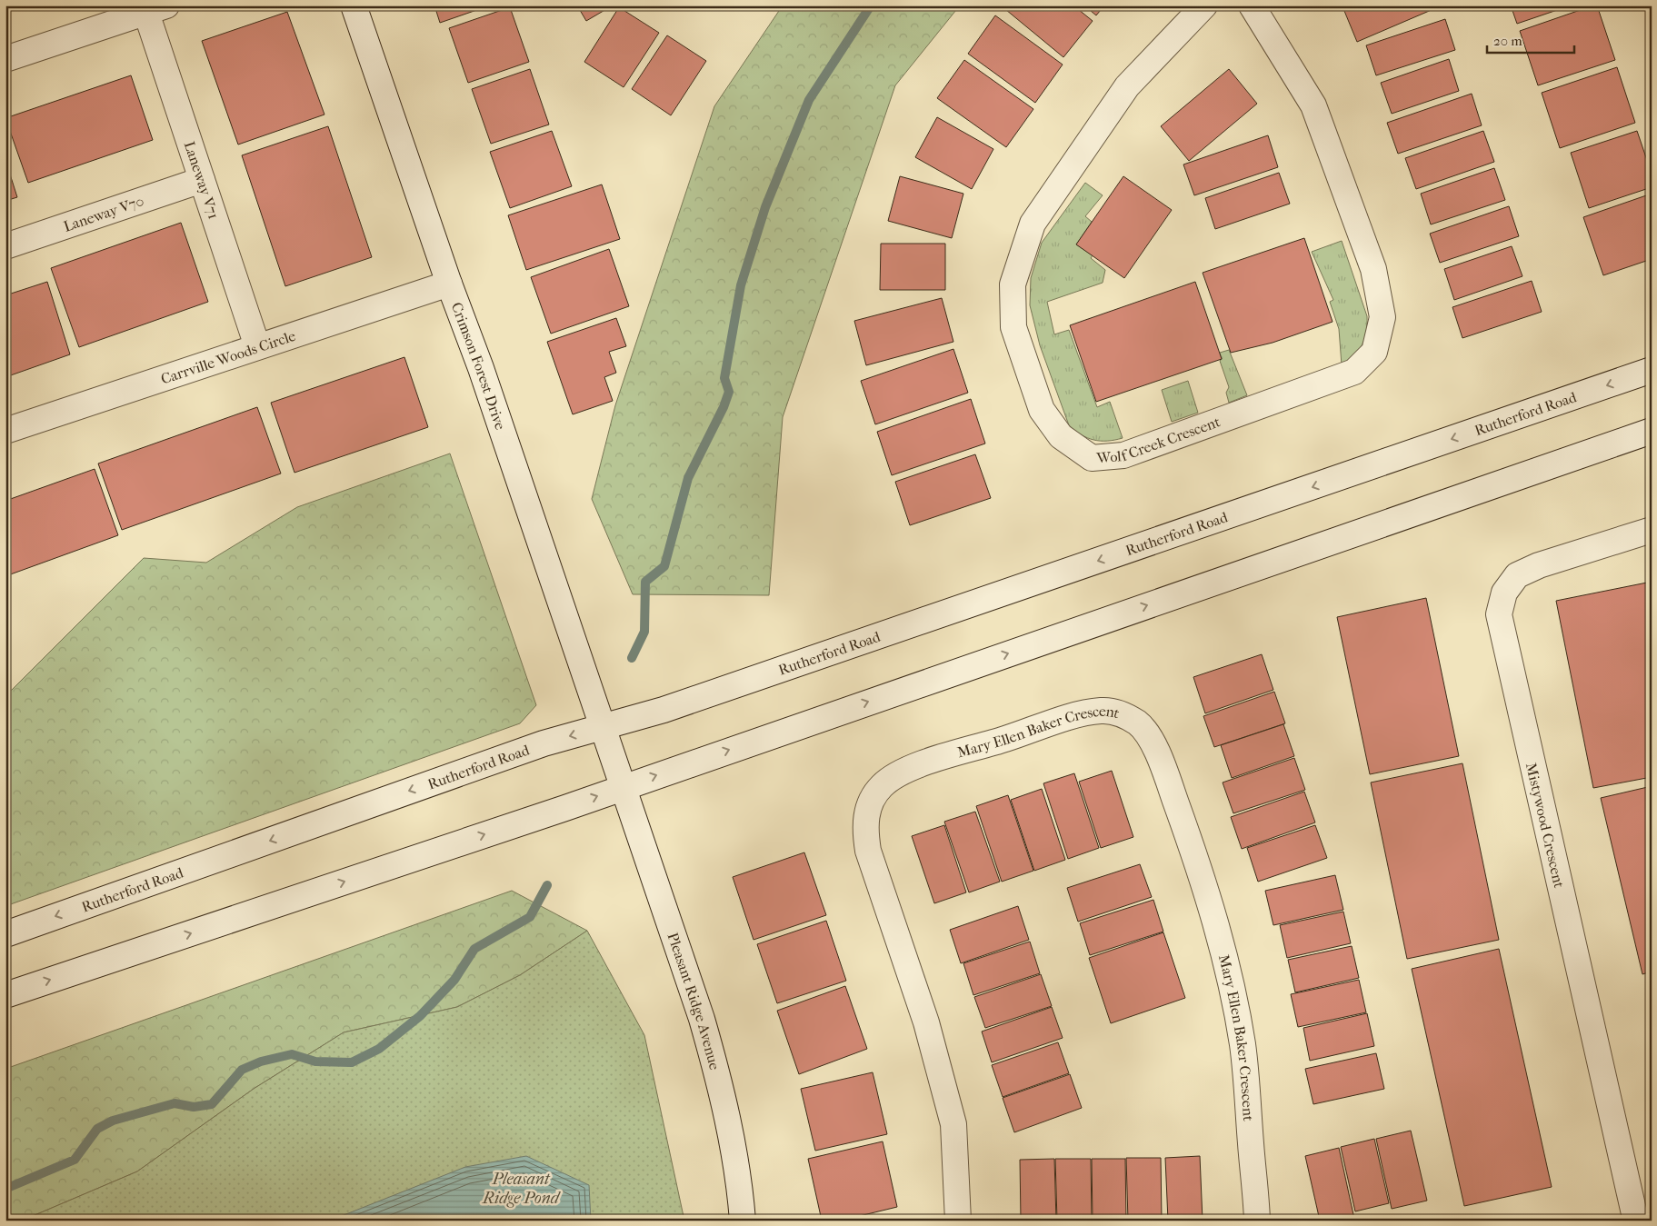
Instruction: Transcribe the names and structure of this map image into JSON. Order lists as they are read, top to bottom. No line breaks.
{"streets":{"street":["Laneway V71","Laneway V70","Carrville Woods Circle","Crimson Forest Drive","Rutherford Road","Wolf Creek Crescent","Mary Ellen Baker Crescent","Mistywood Crescent","Pleasant Ridge Avenue"]},"crossings":[["Laneway V71","Laneway V70"],["Laneway V71","Carrville Woods Circle"],["Carrville Woods Circle","Crimson Forest Drive"],["Crimson Forest Drive","Rutherford Road"],["Crimson Forest Drive","Pleasant Ridge Avenue"]],"water":["Pleasant Ridge Pond"],"scale_bar":"20 m"}
